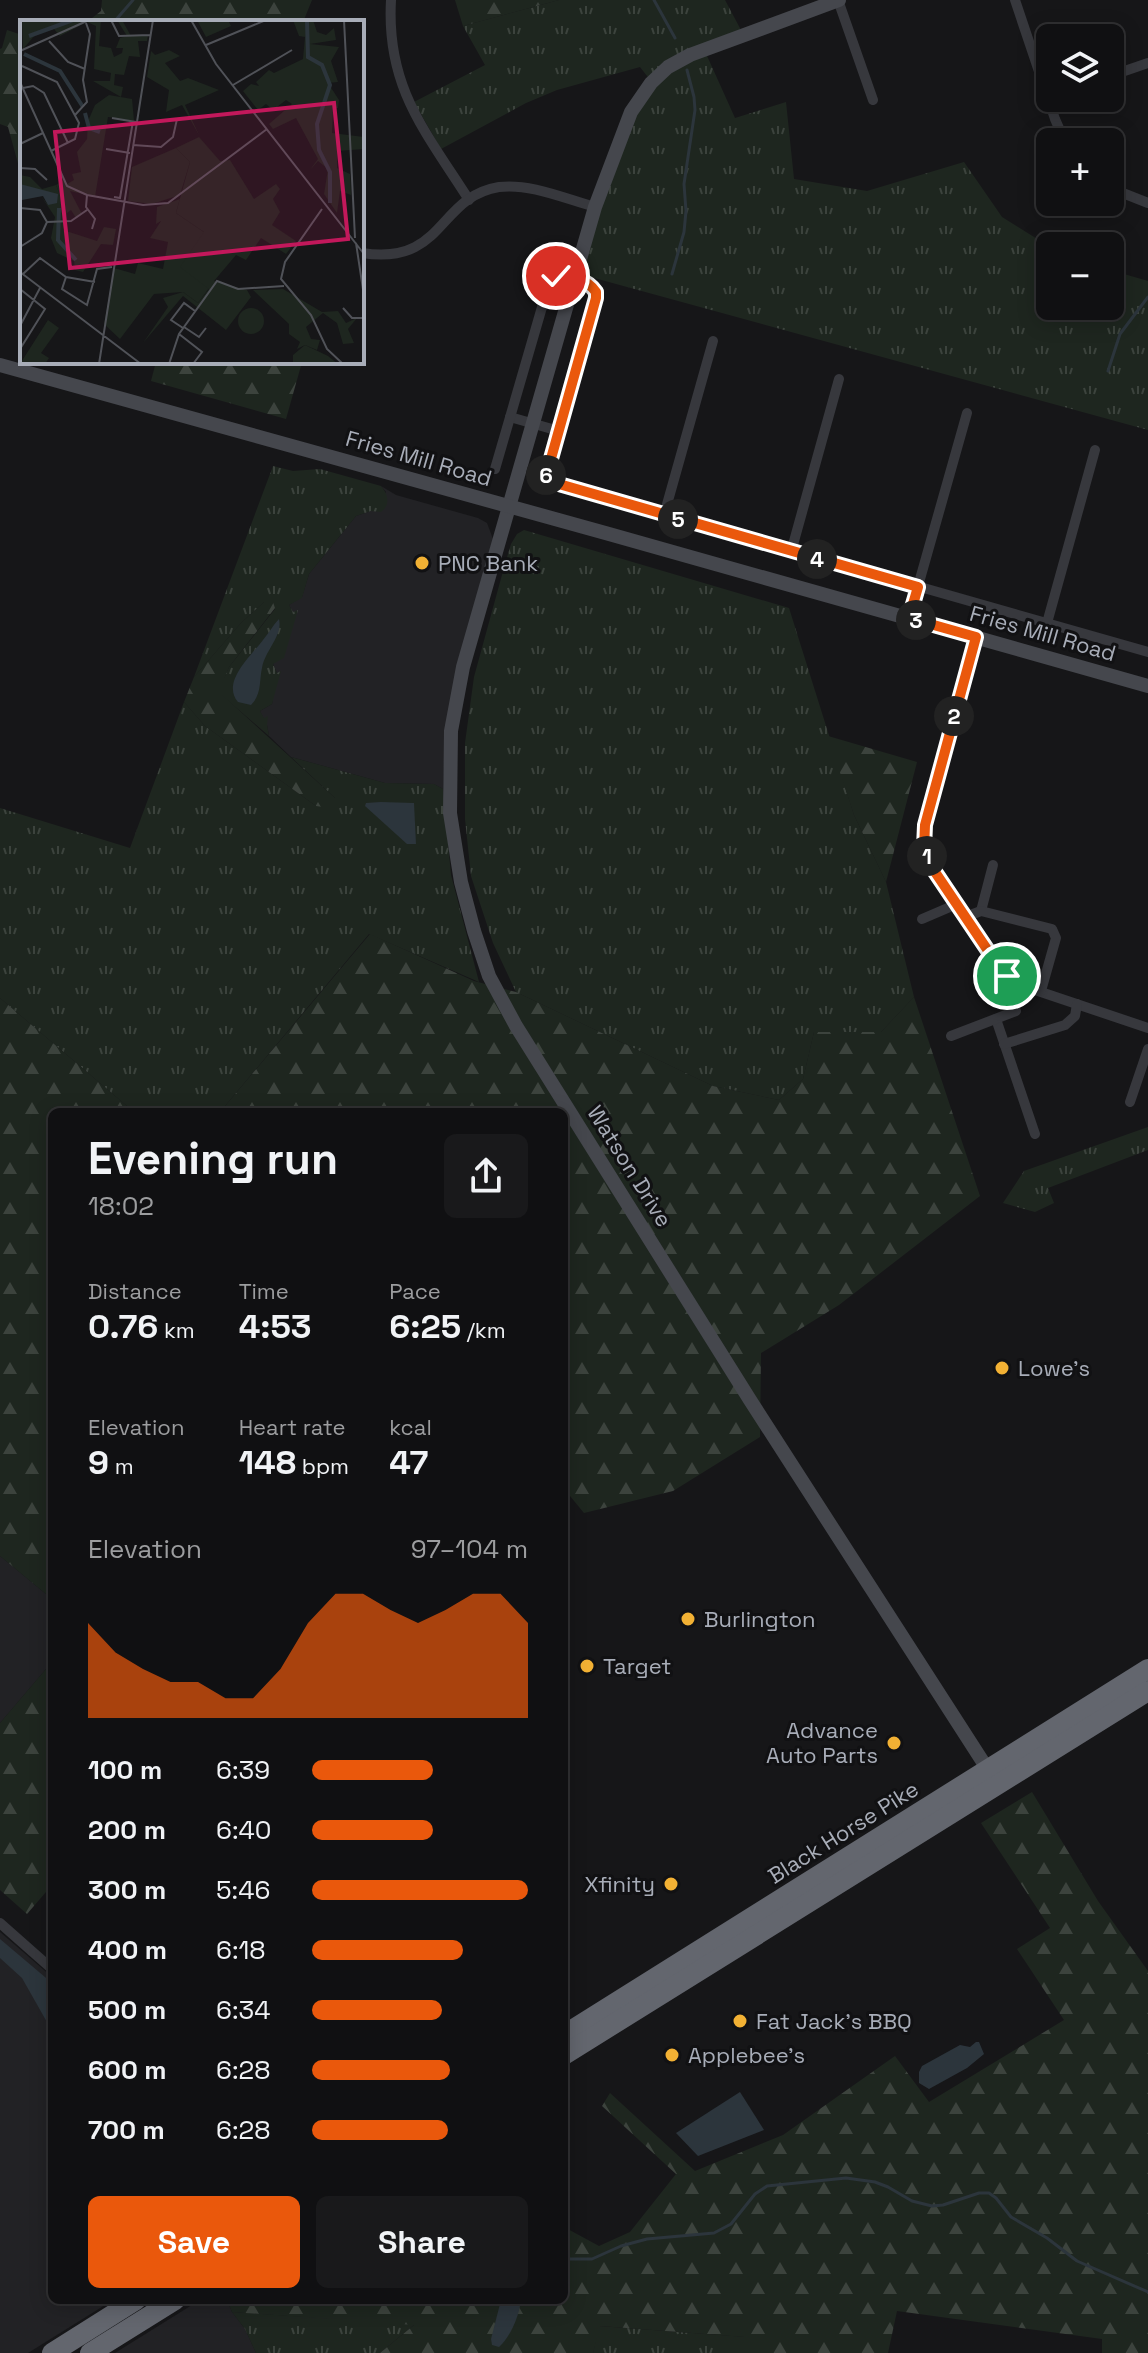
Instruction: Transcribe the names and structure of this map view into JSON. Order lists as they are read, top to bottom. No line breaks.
{"streets":{"highway":["Black Horse Pike"],"street":["Fries Mill Road","Watson Drive"]},"crossings":[["Fries Mill Road","Watson Drive"],["Watson Drive","Black Horse Pike"]],"places":["PNC Bank","Lowe's","Burlington","Target","Advance Auto Parts","Xfinity","Fat Jack's BBQ","Applebee's"],"page":{"map_buttons":["+","−"],"pins":["6","5","4","3","2","1"],"heading":["Evening run","18:02"],"stats":[["Distance","0.76 km"],["Time","4:53"],["Pace","6:25 /km"],["Elevation","9 m"],["Heart rate","148 bpm"],["kcal","47"]],"chart":["Elevation","97–104 m"],"list":[{"name":"100 m","note":"6:39"},{"name":"200 m","note":"6:40"},{"name":"300 m","note":"5:46"},{"name":"400 m","note":"6:18"},{"name":"500 m","note":"6:34"},{"name":"600 m","note":"6:28"},{"name":"700 m","note":"6:28"}],"buttons":["Save","Share"]}}
